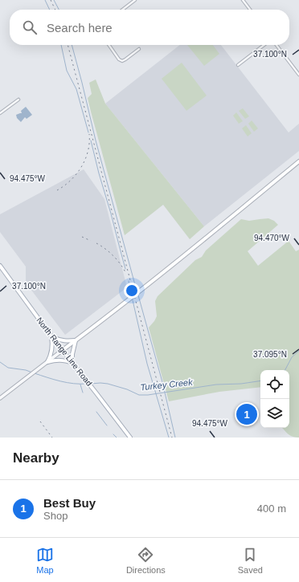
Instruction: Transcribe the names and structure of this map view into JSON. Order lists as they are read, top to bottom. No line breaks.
{"streets":{"main road":["North Range Line Road"]},"water":["Turkey Creek"],"page":{"search":"Search here","pins":"1","heading":"Nearby","list":[{"mark":"1","name":"Best Buy","note":"Shop","value":"400 m"}],"nav":["Map","Directions","Saved"]},"coordinates":["37.100°N","94.475°W","94.470°W","37.095°N"]}
